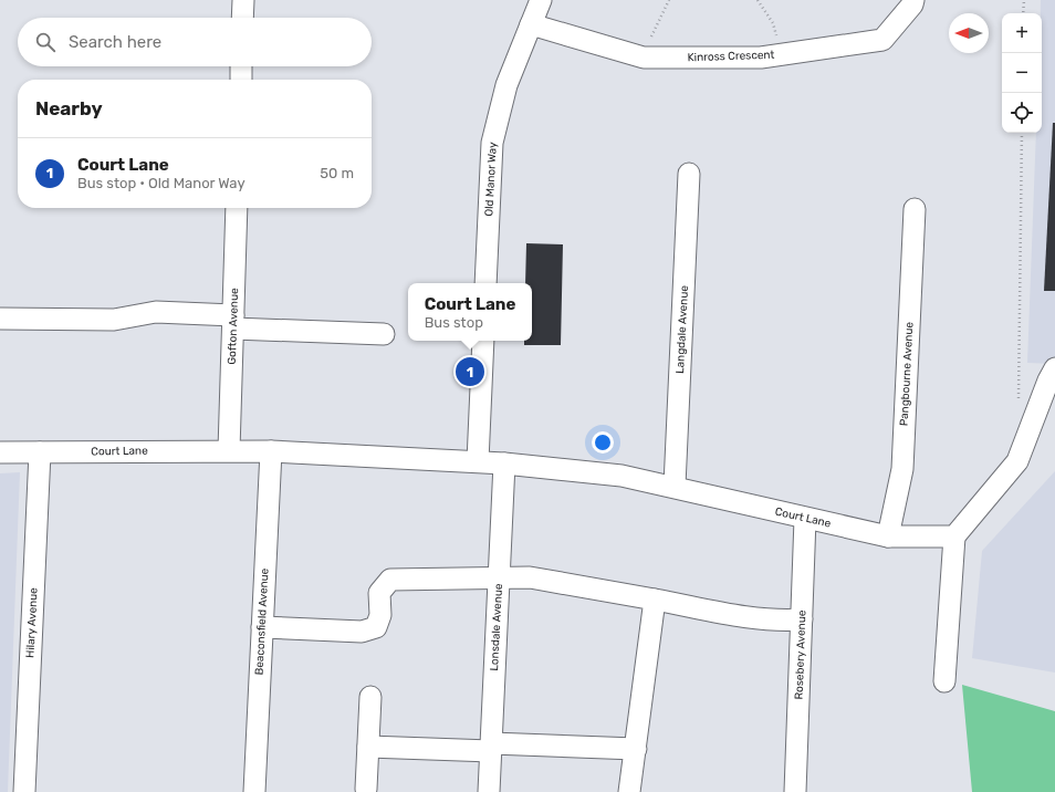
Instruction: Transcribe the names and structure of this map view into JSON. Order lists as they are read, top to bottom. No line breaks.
{"streets":{"street":["Kinross Crescent","Old Manor Way","Gofton Avenue","Langdale Avenue","Pangbourne Avenue","Court Lane","Beaconsfield Avenue","Hilary Avenue","Lonsdale Avenue","Rosebery Avenue"]},"crossings":[["Kinross Crescent","Old Manor Way"],["Gofton Avenue","Court Lane"],["Langdale Avenue","Court Lane"],["Pangbourne Avenue","Court Lane"],["Court Lane","Beaconsfield Avenue"],["Court Lane","Hilary Avenue"],["Court Lane","Lonsdale Avenue"],["Court Lane","Rosebery Avenue"]],"north":"left","page":{"map_buttons":["+","−"],"search":"Search here","heading":"Nearby","list":[{"mark":"1","name":"Court Lane","note":"Bus stop · Old Manor Way","value":"50 m"}],"popup":["Court Lane","Bus stop"],"pins":"1"}}
